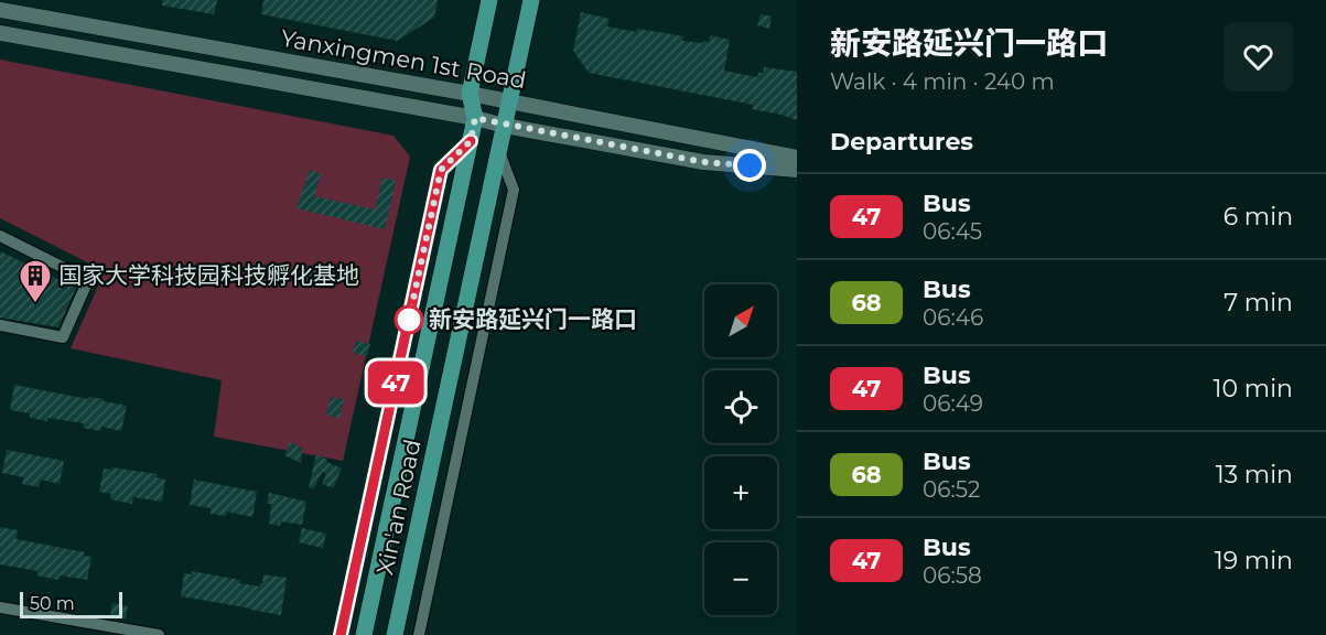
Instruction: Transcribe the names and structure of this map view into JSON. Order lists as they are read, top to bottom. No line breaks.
{"streets":{"main road":["Xin'an Road"],"street":["Yanxingmen 1st Road"]},"crossings":[["Yanxingmen 1st Road","Xin'an Road"]],"places":{"building":["国家大学科技园科技孵化基地"],"other":["新安路延兴门一路口"]},"lines":["bus line 47"],"scale_bar":"50 m","north":"top right","page":{"on_map":"47","heading":[["新安路延兴门一路口","Walk · 4 min · 240 m"],"Departures"],"list":[{"mark":"47","name":"Bus","note":"06:45","value":"6 min"},{"mark":"68","name":"Bus","note":"06:46","value":"7 min"},{"mark":"47","name":"Bus","note":"06:49","value":"10 min"},{"mark":"68","name":"Bus","note":"06:52","value":"13 min"},{"mark":"47","name":"Bus","note":"06:58","value":"19 min"}],"map_buttons":["+","−"],"scale":"50 m"}}
